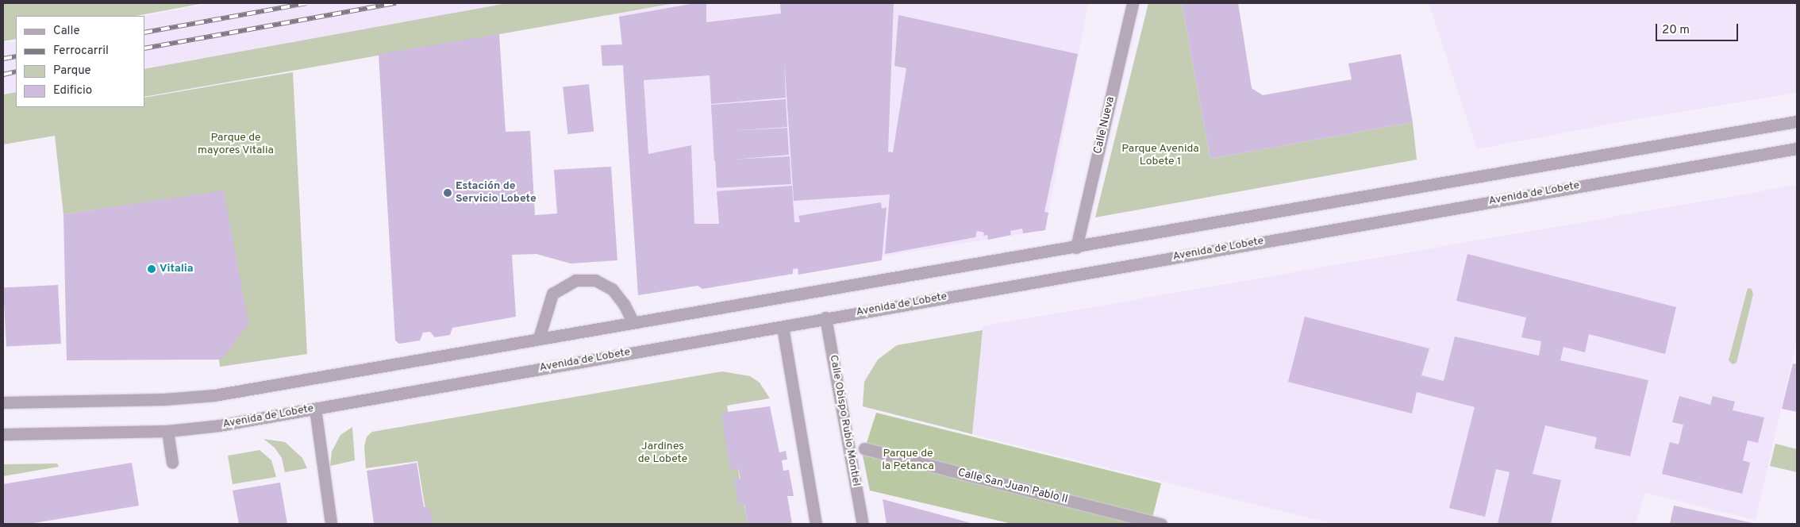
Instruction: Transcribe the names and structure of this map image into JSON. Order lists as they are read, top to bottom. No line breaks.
{"streets":{"street":["Calle Nueva","Avenida de Lobete","Calle Obispo Rubio Montiel","Calle San Juan Pablo II"]},"crossings":[["Avenida de Lobete","Calle Obispo Rubio Montiel"]],"parks":["Parque de mayores Vitalia","Parque Avenida Lobete 1","Jardines de Lobete","Parque de la Petanca"],"places":["Estación de Servicio Lobete","Vitalia"],"legend":["Calle","Ferrocarril","Parque","Edificio"],"scale_bar":"20 m"}
